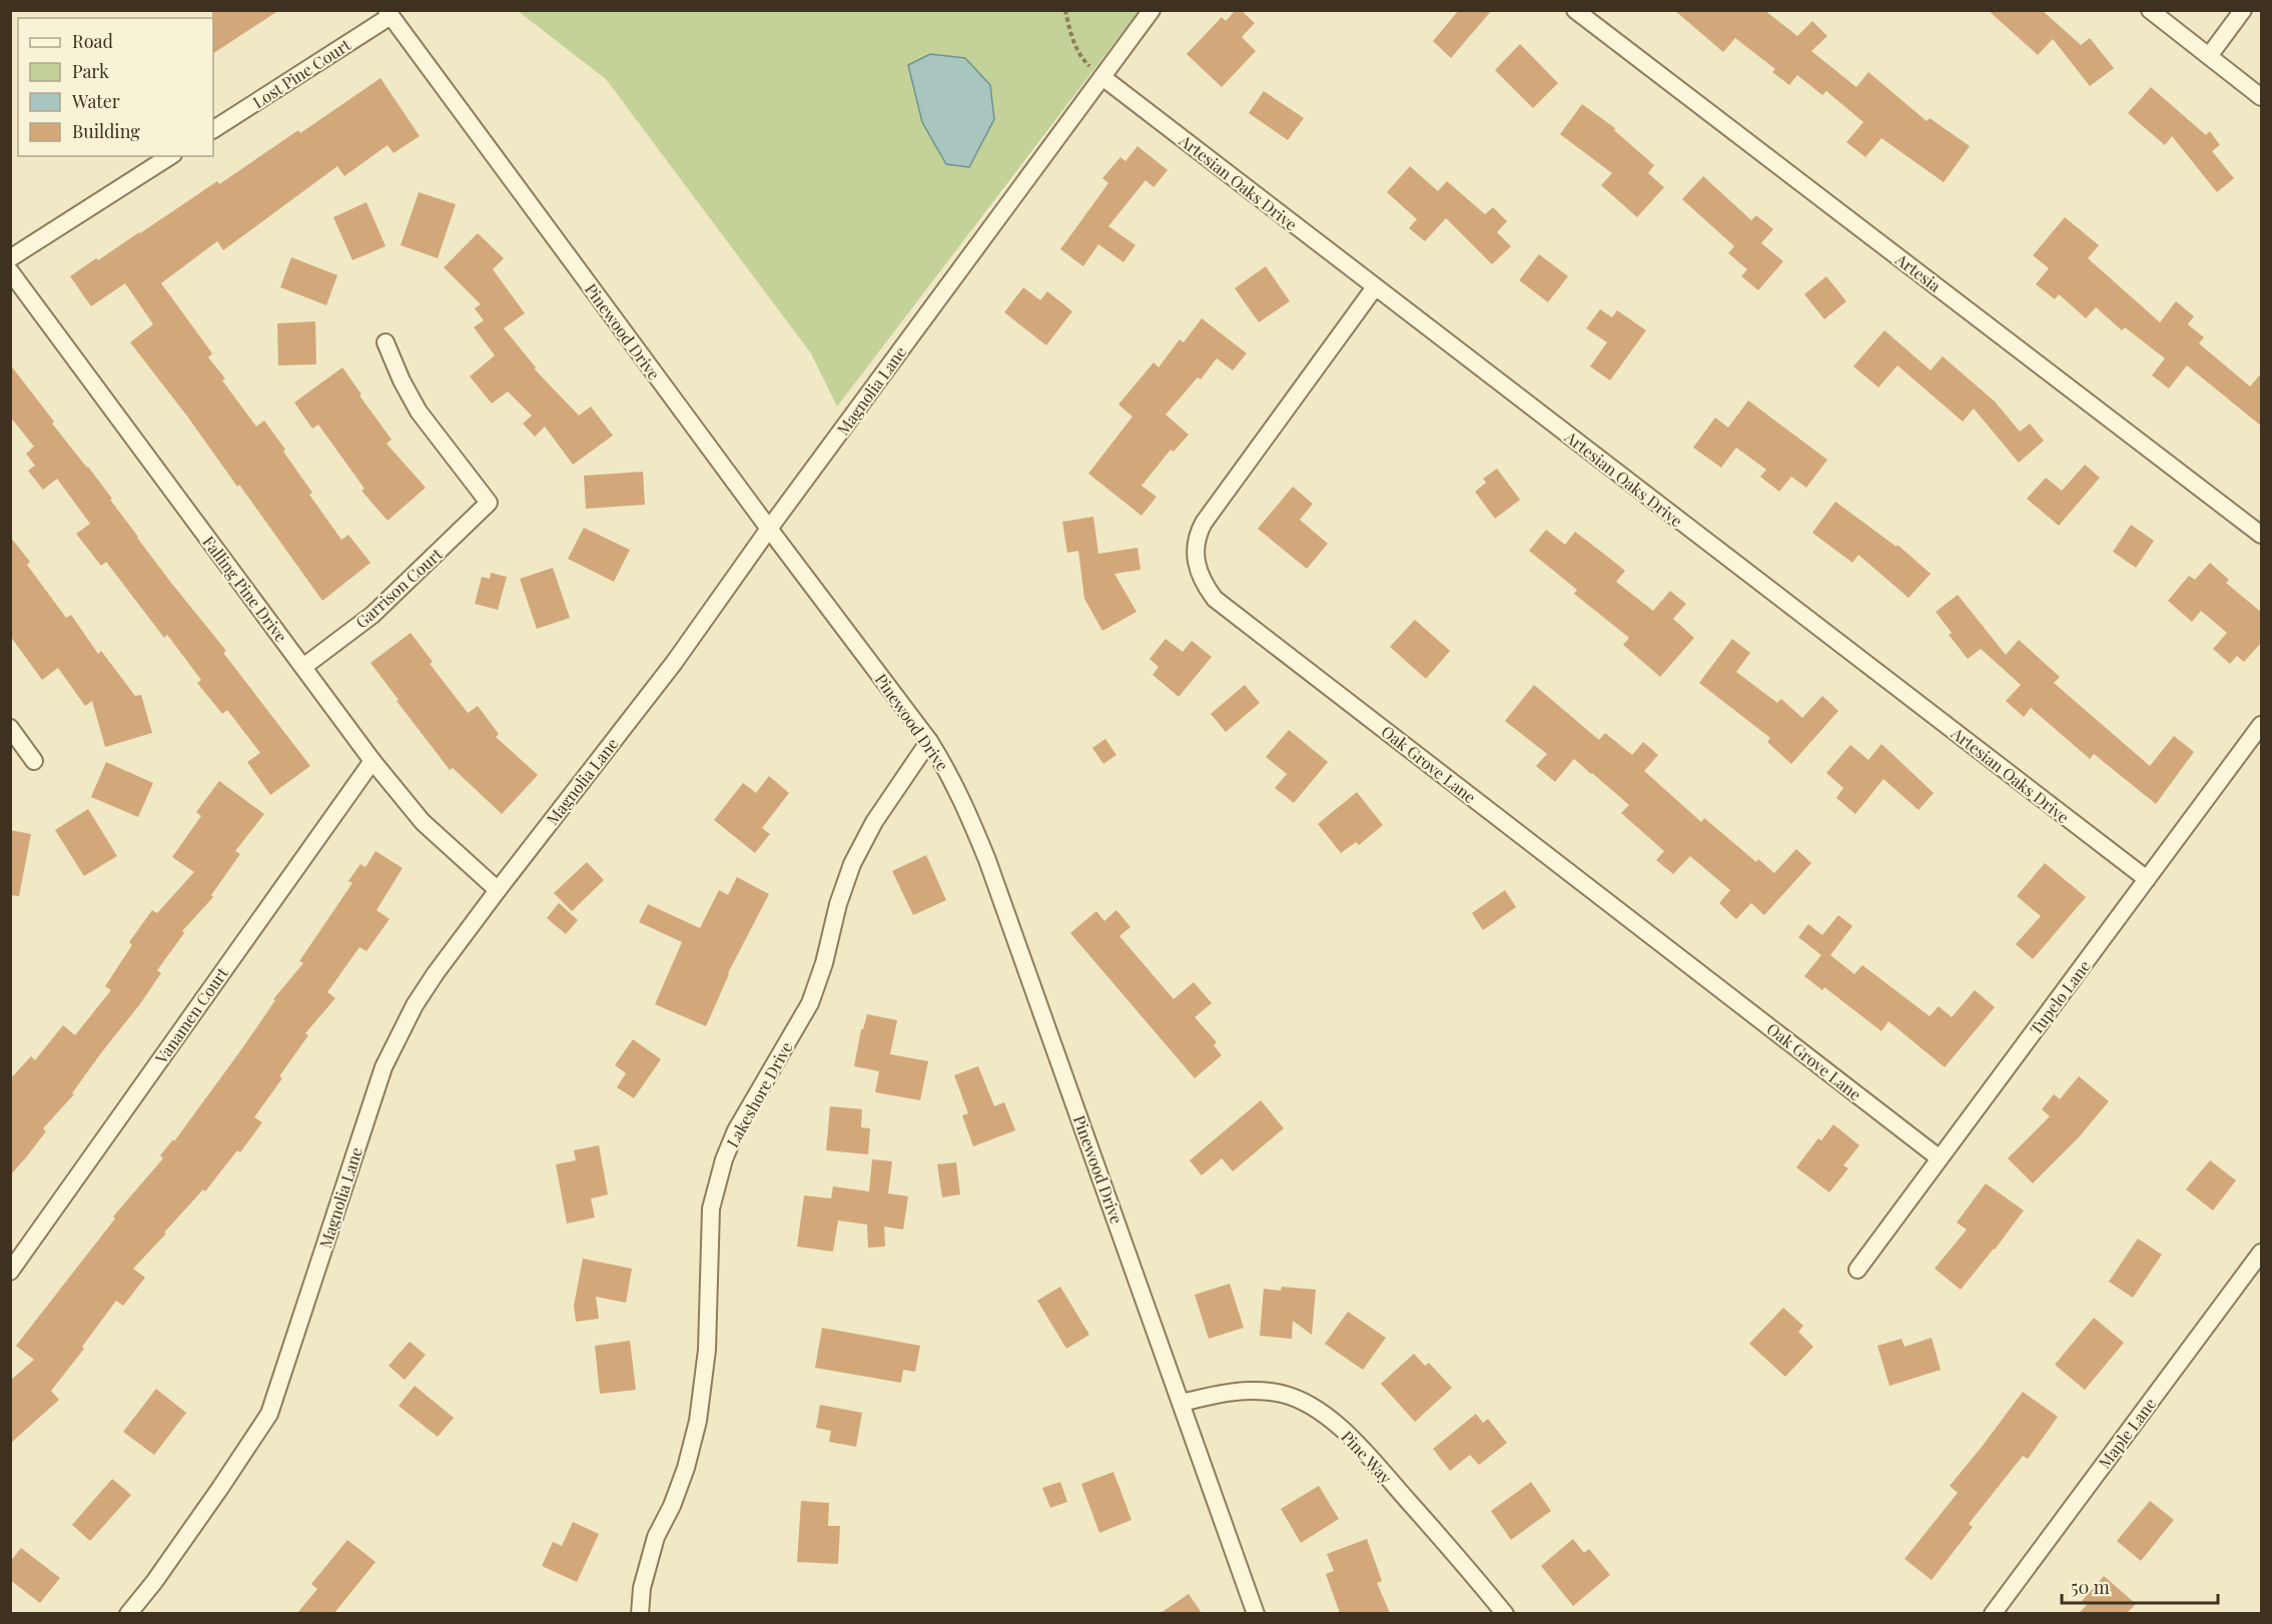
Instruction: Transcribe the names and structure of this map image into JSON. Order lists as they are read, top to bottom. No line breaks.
{"streets":{"street":["Lost Pine Court","Artesian Oaks Drive","Artesia","Pinewood Drive","Magnolia Lane","Garrison Court","Falling Pine Drive","Oak Grove Lane","Tupelo Lane","Vanamen Court","Lakeshore Drive","Maple Lane","Pine Way"]},"crossings":[["Lost Pine Court","Pinewood Drive"],["Artesian Oaks Drive","Magnolia Lane"],["Artesian Oaks Drive","Oak Grove Lane"],["Artesian Oaks Drive","Tupelo Lane"],["Pinewood Drive","Magnolia Lane"],["Pinewood Drive","Lakeshore Drive"],["Pinewood Drive","Pine Way"],["Magnolia Lane","Falling Pine Drive"],["Garrison Court","Falling Pine Drive"],["Falling Pine Drive","Vanamen Court"],["Oak Grove Lane","Tupelo Lane"]],"legend":["Road","Park","Water","Building"],"scale_bar":"50 m"}
